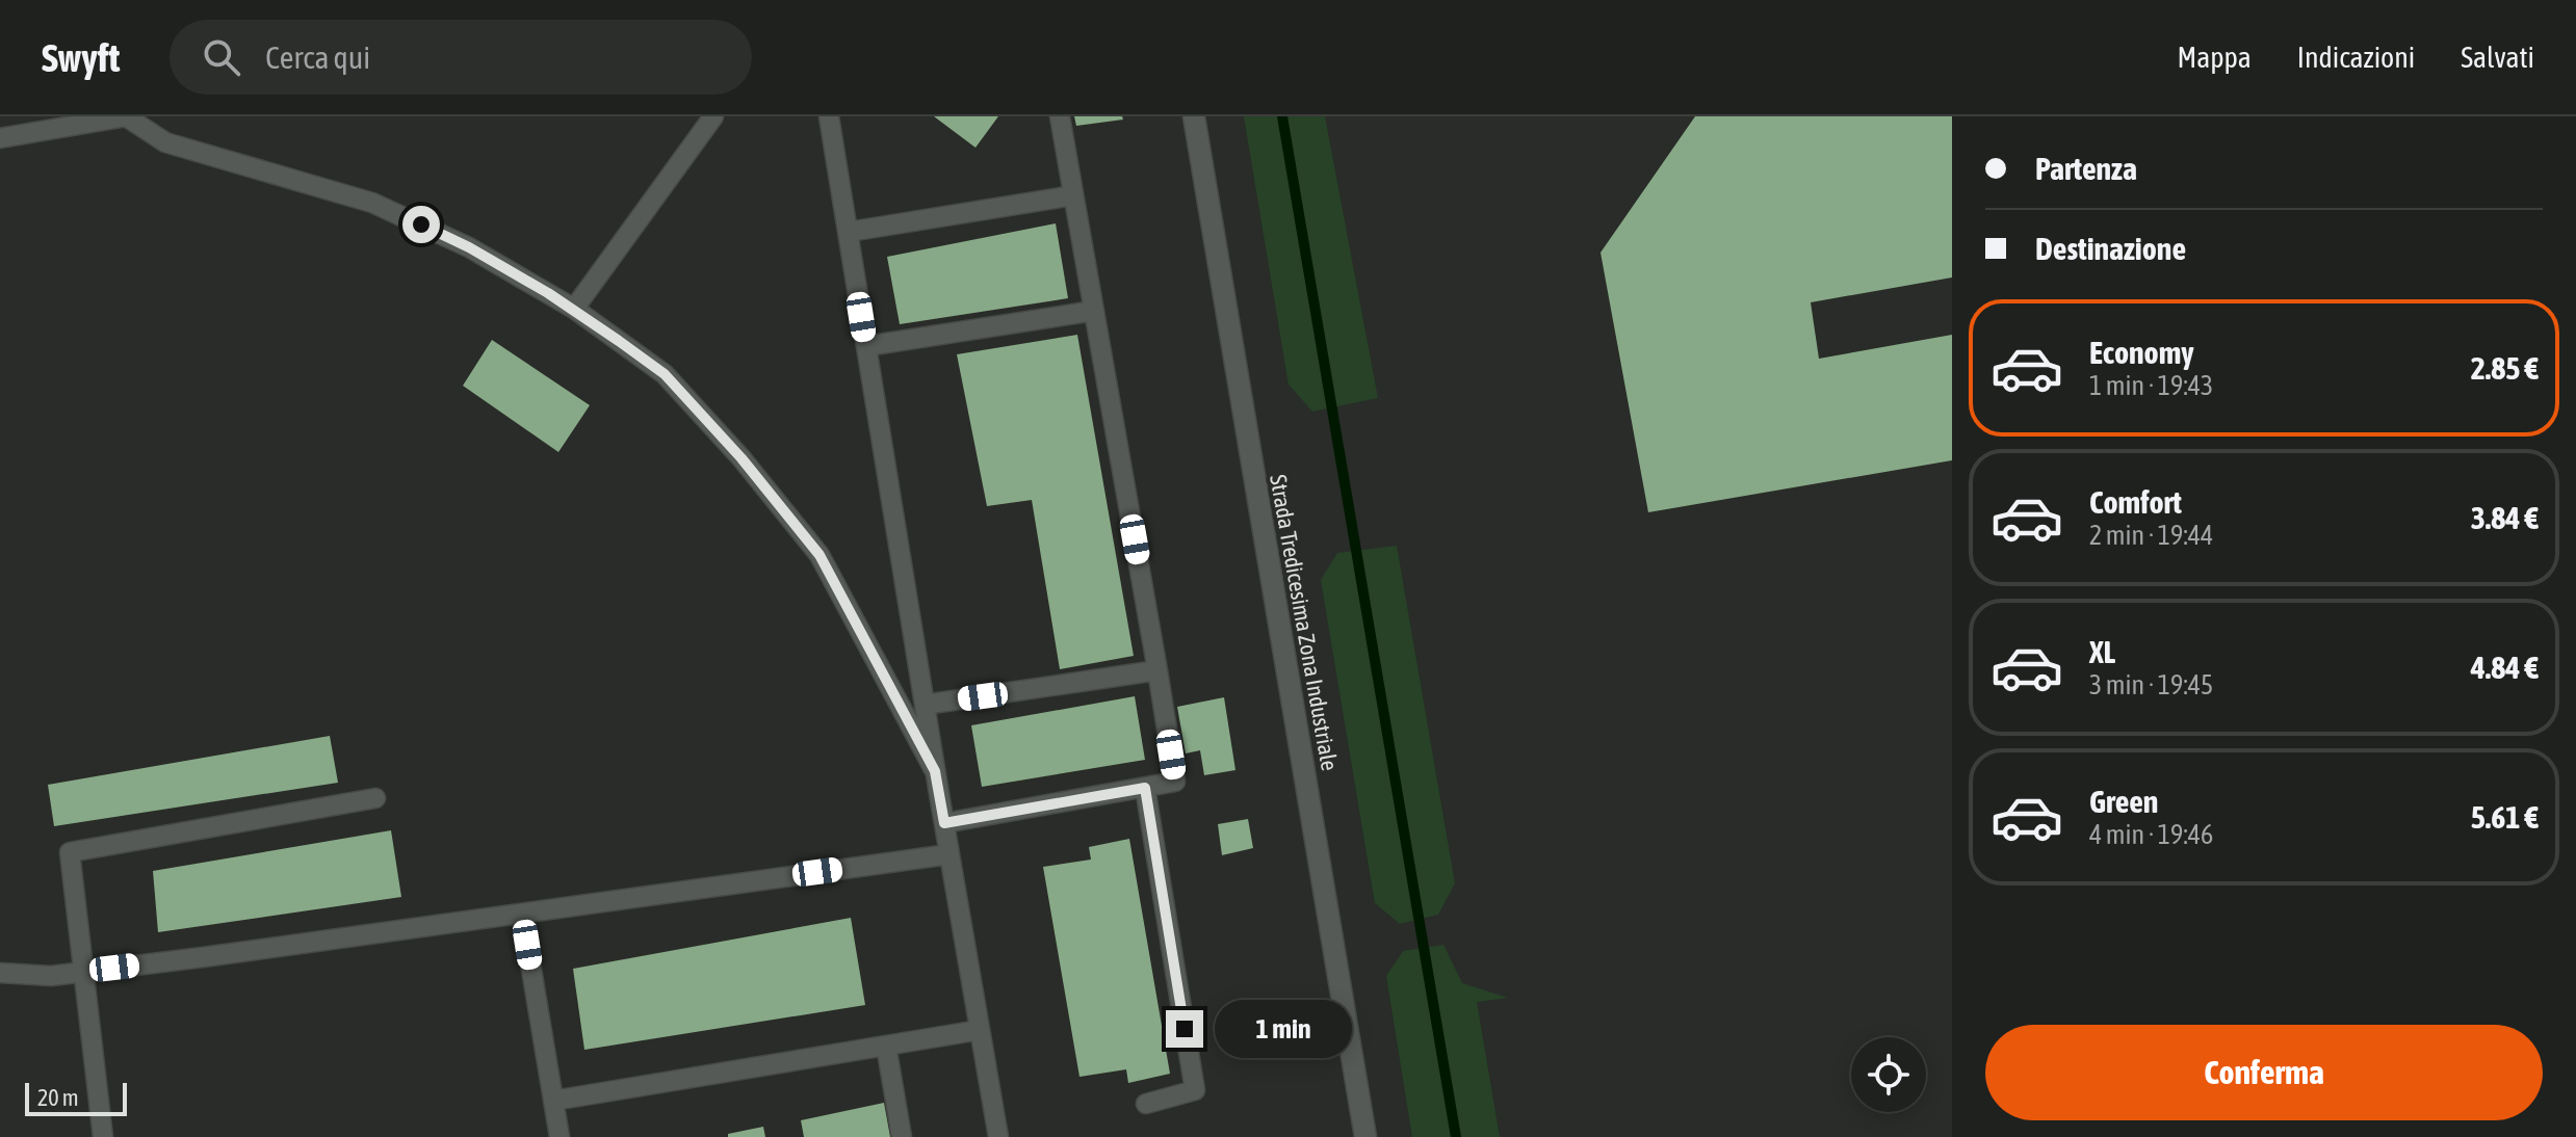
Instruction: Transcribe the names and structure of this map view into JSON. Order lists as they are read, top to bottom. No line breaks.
{"streets":{"street":["Strada Tredicesima Zona Industriale"]},"scale_bar":"20 m","page":{"header":"Swyft","search":"Cerca qui","nav":["Mappa","Indicazioni","Salvati"],"banner":["Partenza","Destinazione"],"list":[{"name":"Economy","note":"1 min · 19:43","value":"2.85 €"},{"name":"Comfort","note":"2 min · 19:44","value":"3.84 €"},{"name":"XL","note":"3 min · 19:45","value":"4.84 €"},{"name":"Green","note":"4 min · 19:46","value":"5.61 €"}],"bubble":"1 min","buttons":"Conferma","scale":"20 m"}}
